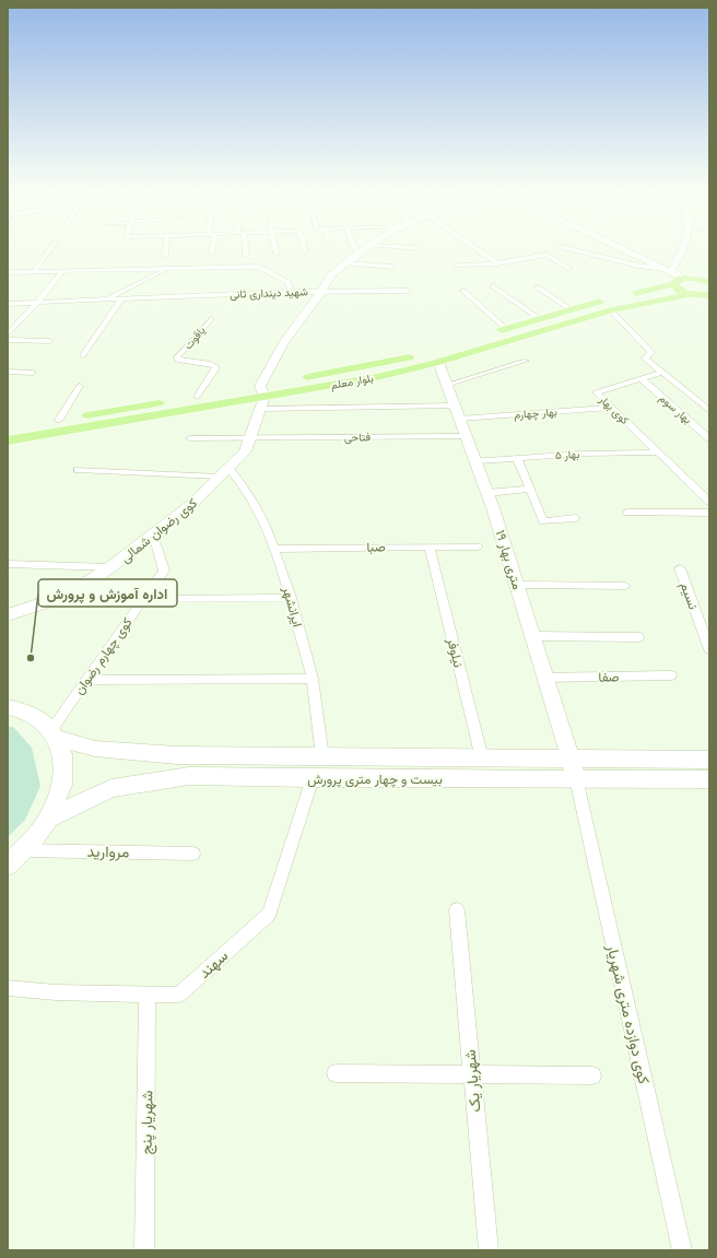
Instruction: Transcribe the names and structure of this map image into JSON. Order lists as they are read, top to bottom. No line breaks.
{"streets":{"main road":["بلوار معلم"],"street":["شهید دینداری ثانی","یاقوت","بهار سوم","کوی بهار","بهار چهارم","فتاحی","بهار ۵","کوی رضوان شمالی","صبا","۱۹ متری بهار","نسیم","ایرانشهر","نیلوفر","کوی چهارم رضوان","صفا","بیست و چهار متری پرورش","مروارید","سهند","کوی دوازده متری شهریار","شهریار یک","شهریار پنج"]},"crossings":[["شهید دینداری ثانی","کوی رضوان شمالی"],["یاقوت","بلوار معلم"],["بلوار معلم","بهار چهارم"],["بلوار معلم","کوی رضوان شمالی"],["بلوار معلم","۱۹ متری بهار"],["بهار سوم","کوی بهار"],["کوی بهار","بهار چهارم"],["کوی بهار","بهار ۵"],["بهار چهارم","کوی رضوان شمالی"],["بهار چهارم","۱۹ متری بهار"],["فتاحی","کوی رضوان شمالی"],["فتاحی","۱۹ متری بهار"],["بهار ۵","۱۹ متری بهار"],["کوی رضوان شمالی","ایرانشهر"],["کوی رضوان شمالی","کوی چهارم رضوان"],["صبا","ایرانشهر"],["صبا","نیلوفر"],["۱۹ متری بهار","صفا"],["۱۹ متری بهار","بیست و چهار متری پرورش"],["۱۹ متری بهار","کوی دوازده متری شهریار"],["ایرانشهر","بیست و چهار متری پرورش"],["نیلوفر","بیست و چهار متری پرورش"],["کوی چهارم رضوان","بیست و چهار متری پرورش"],["بیست و چهار متری پرورش","سهند"],["بیست و چهار متری پرورش","کوی دوازده متری شهریار"],["سهند","شهریار پنج"]],"places":["اداره آموزش و پرورش"]}
